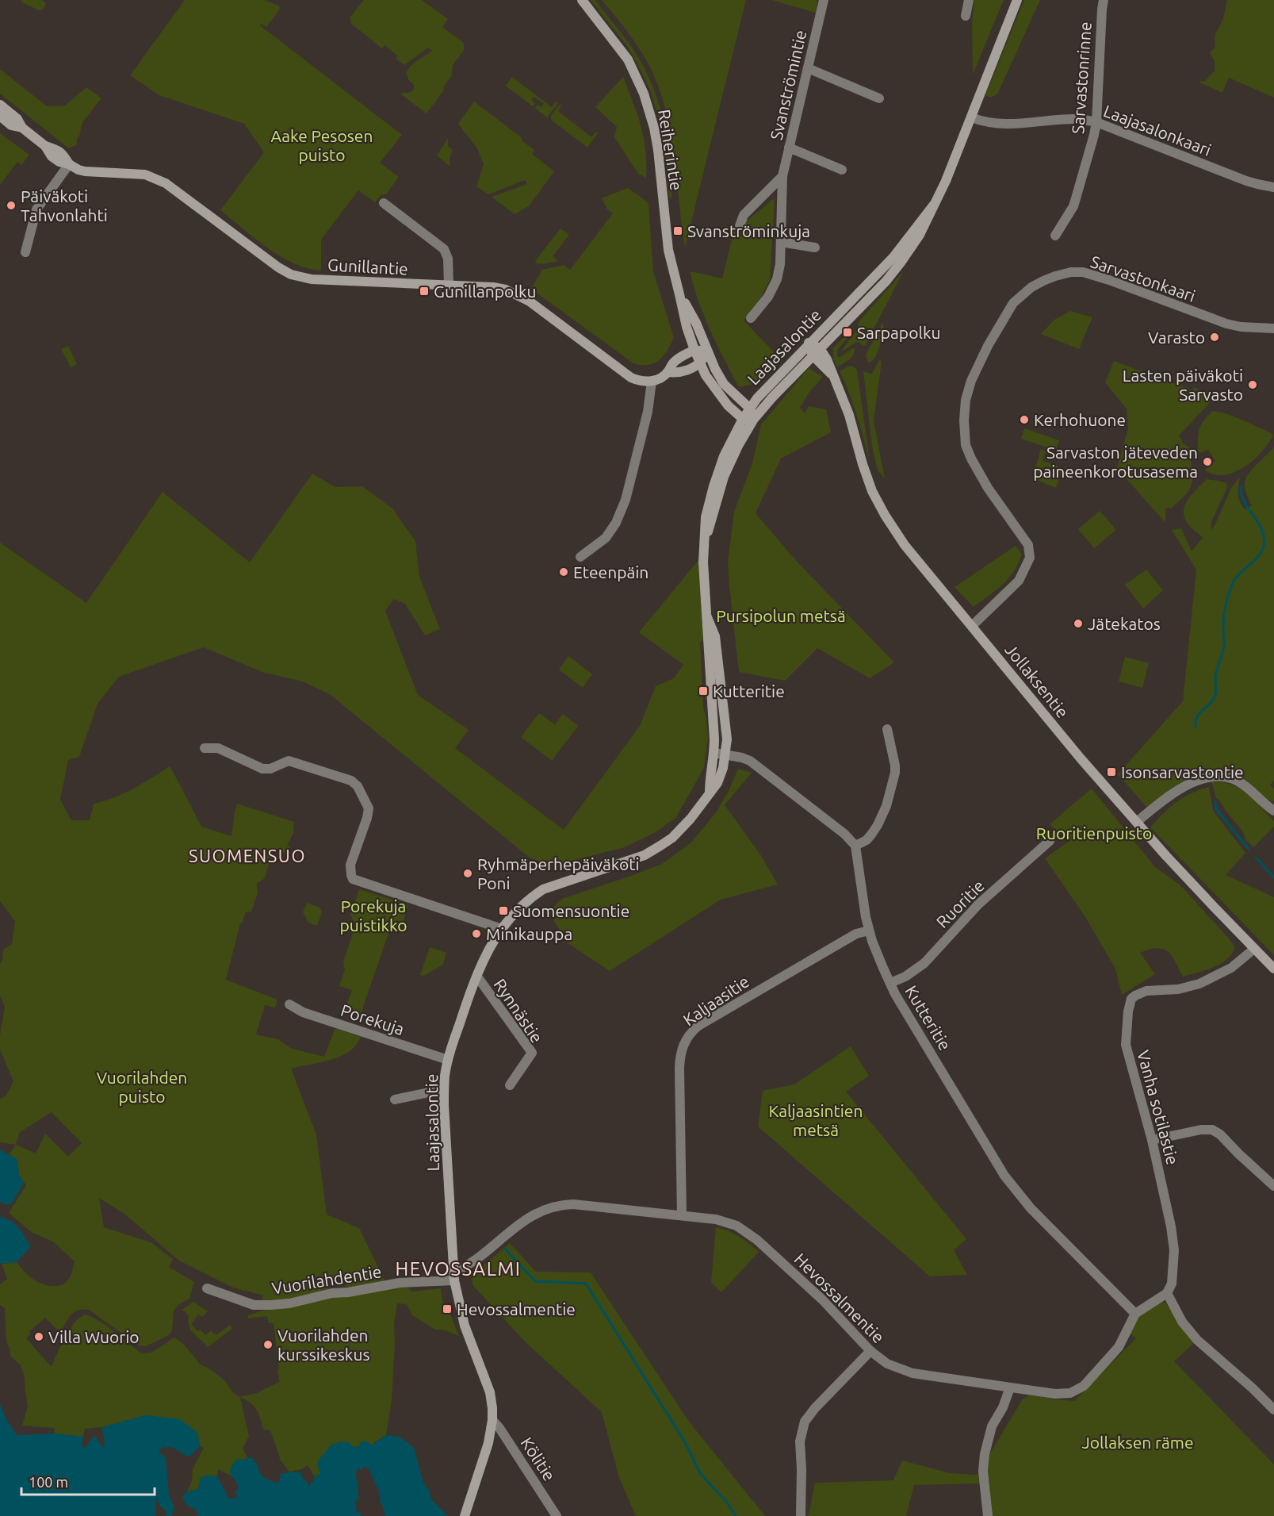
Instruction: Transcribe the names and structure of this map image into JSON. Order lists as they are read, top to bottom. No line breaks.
{"streets":{"main road":["Reiherintie","Gunillantie","Laajasalontie","Jollaksentie"],"street":["Sarvastonrinne","Svanströmintie","Laajasalonkaari","Sarvastonkaari","Ruoritie","Kaljaasitie","Rynnästie","Kutteritie","Porekuja","Vanha sotilastie","Vuorilahdentie","Hevossalmentie","Kölitie"]},"crossings":[["Sarvastonrinne","Laajasalonkaari"],["Laajasalonkaari","Laajasalontie"],["Reiherintie","Laajasalontie"],["Sarvastonkaari","Jollaksentie"],["Laajasalontie","Jollaksentie"],["Laajasalontie","Rynnästie"],["Laajasalontie","Porekuja"],["Laajasalontie","Vuorilahdentie"],["Laajasalontie","Hevossalmentie"],["Laajasalontie","Kölitie"],["Jollaksentie","Vanha sotilastie"],["Ruoritie","Kutteritie"],["Kaljaasitie","Kutteritie"],["Kaljaasitie","Hevossalmentie"],["Kutteritie","Hevossalmentie"],["Vuorilahdentie","Hevossalmentie"]],"districts":["SUOMENSUO","HEVOSSALMI"],"parks":["Aake Pesosen puisto","Pursipolun metsä","Ruoritienpuisto","Porekuja puistikko","Vuorilahden puisto","Kaljaasintien metsä","Jollaksen räme"],"places":{"other":["Päiväkoti Tahvonlahti","Varasto","Lasten päiväkoti Sarvasto","Kerhohuone","Sarvaston jäteveden paineenkorotusasema","Eteenpäin","Jätekatos","Ryhmäperhepäiväkoti Poni","Minikauppa","Villa Wuorio","Vuorilahden kurssikeskus"],"transit":["Svanströminkuja","Gunillanpolku","Sarpapolku","Kutteritie","Isonsarvastontie","Suomensuontie","Hevossalmentie"]},"scale_bar":"100 m"}
